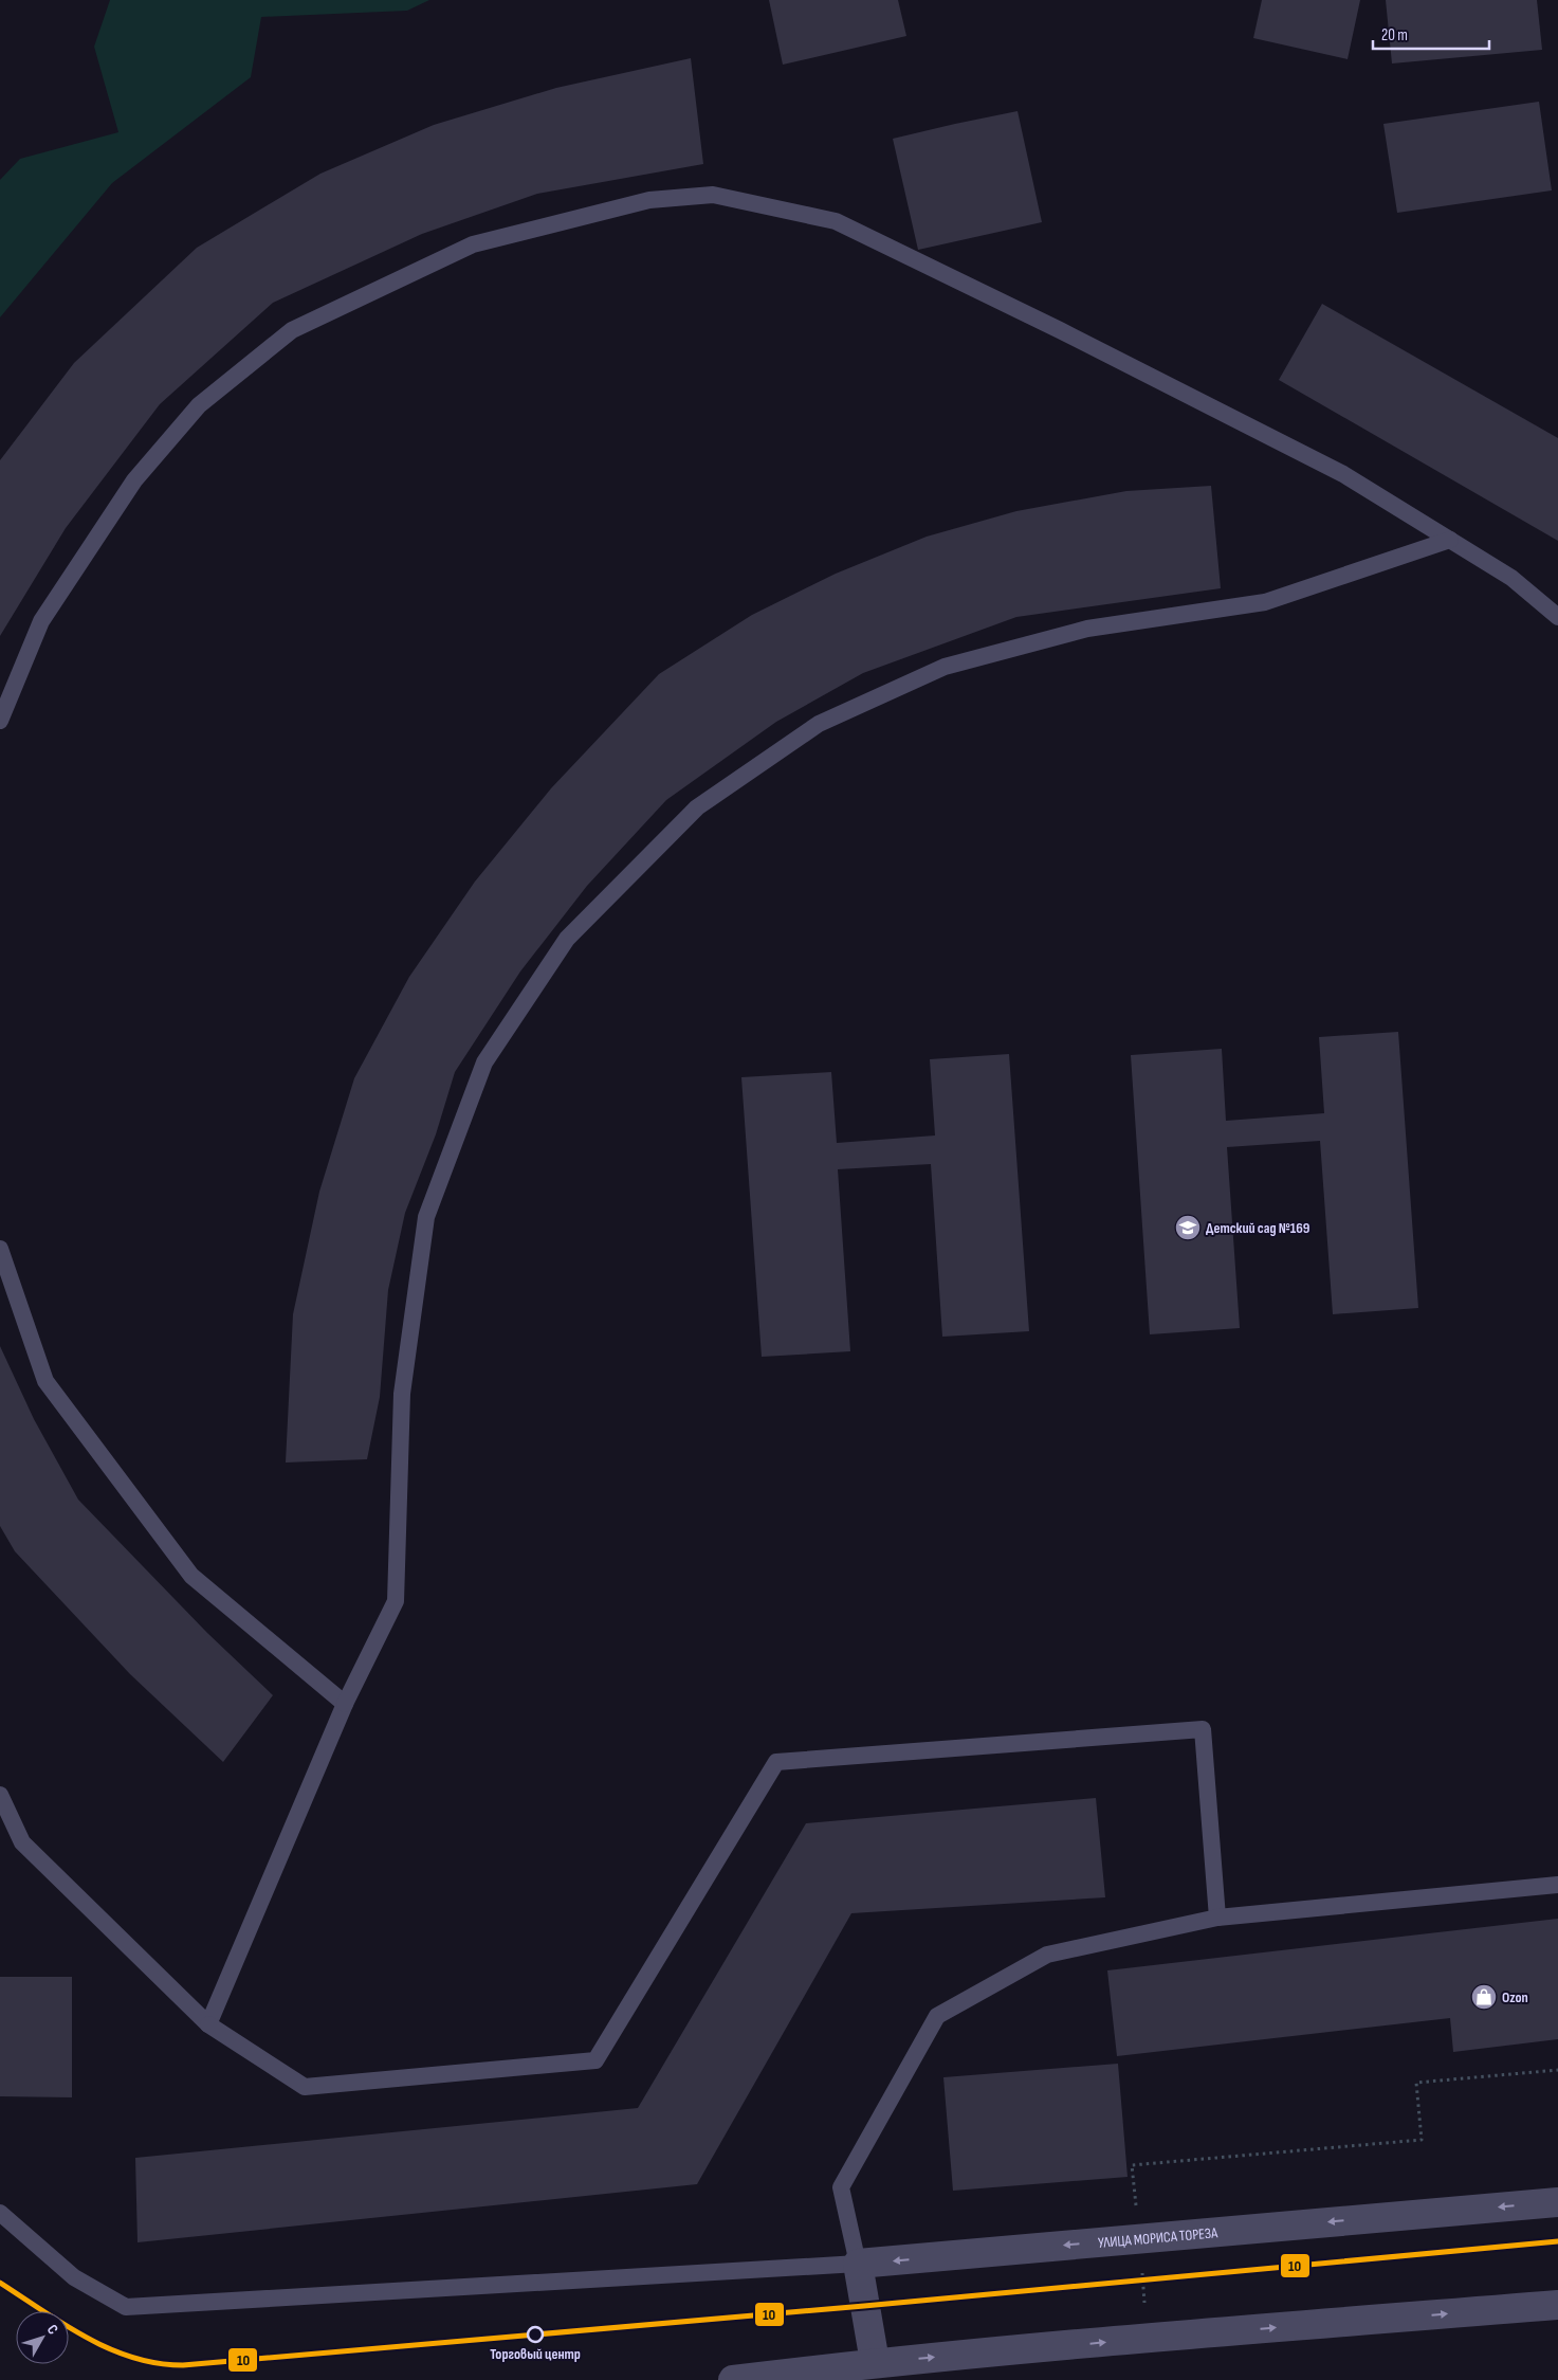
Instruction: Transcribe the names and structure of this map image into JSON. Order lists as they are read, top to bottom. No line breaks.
{"streets":{"street":["УЛИЦА МОРИСА ТОРЕЗА"]},"places":{"school or university":["Детский сад №169"],"shop":["Ozon"],"other":["Торговый центр"]},"lines":["transit line 10"],"scale_bar":"20 m","north":"top right"}
